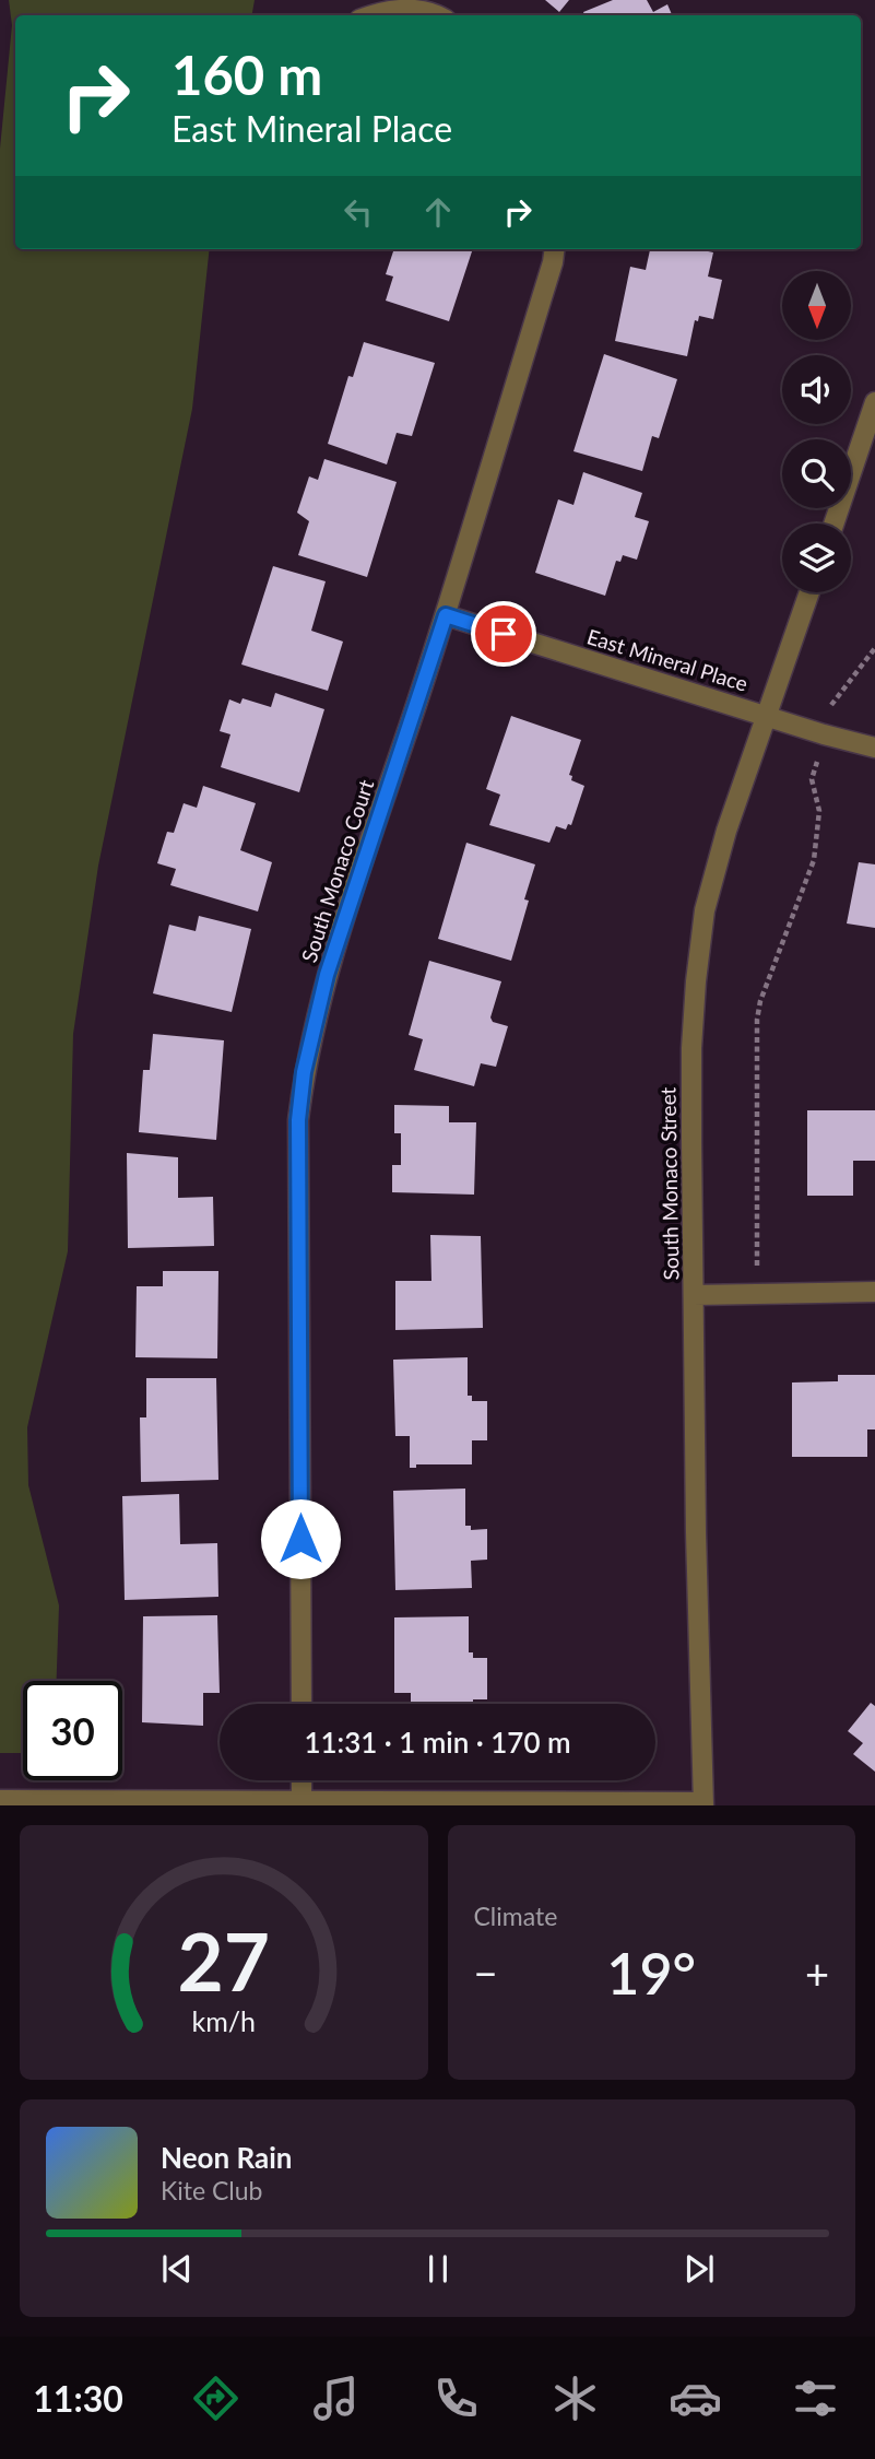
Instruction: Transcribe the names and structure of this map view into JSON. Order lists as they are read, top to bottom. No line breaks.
{"streets":{"street":["East Mineral Place","South Monaco Court","South Monaco Street"]},"crossings":[["East Mineral Place","South Monaco Court"],["East Mineral Place","South Monaco Street"]],"north":"bottom","page":{"turn":["160 m","East Mineral Place"],"limit":"30","trip":"11:31 · 1 min · 170 m","tile":"Climate","heat":["−","19°","+"],"song":["Neon Rain","Kite Club"],"tabs":"11:30","gauge":["27","km/h"]}}
